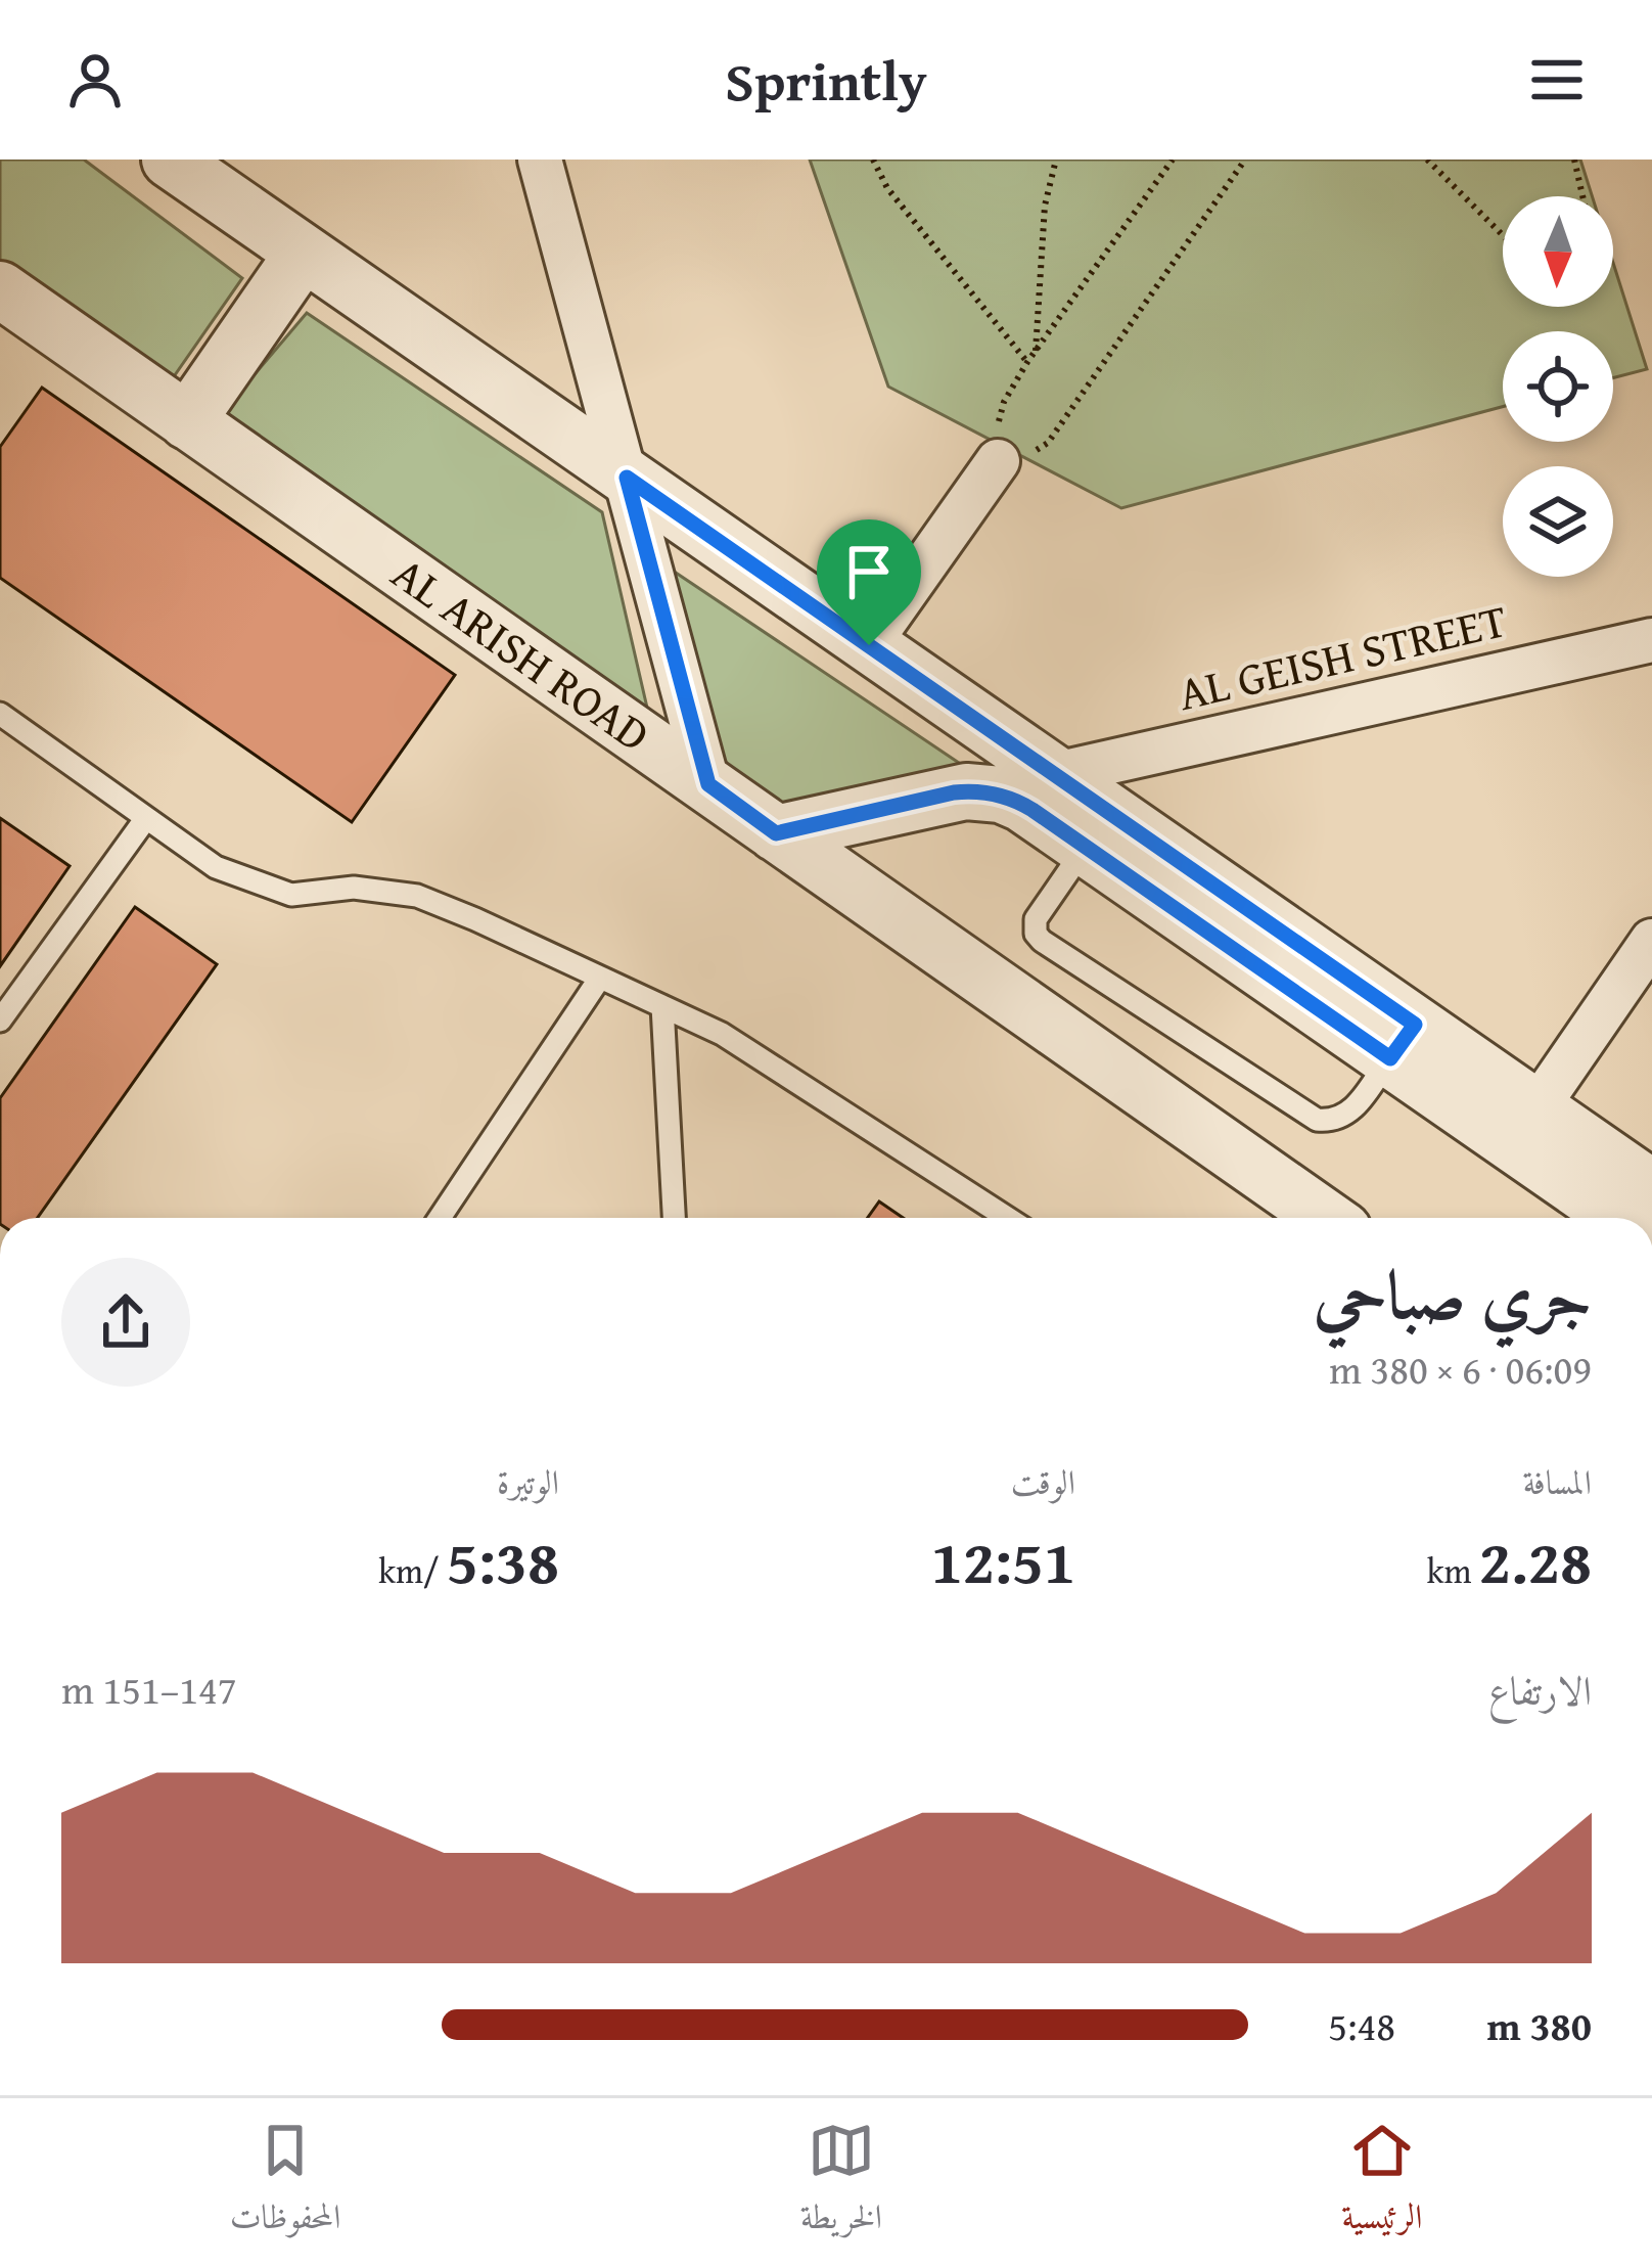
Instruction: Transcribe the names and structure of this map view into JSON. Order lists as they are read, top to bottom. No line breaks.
{"streets":{"street":["AL ARISH ROAD","AL GEISH STREET"]},"north":"bottom","page":{"header":"Sprintly","heading":["جري صباحي","06:09 · 6 × 380 m"],"stats":[["المسافة","2.28 km"],["الوقت","12:51"],["الوتيرة","5:38 /km"]],"chart":["الارتفاع","147–151 m"],"list":[{"name":"380 m","note":"5:48"}],"tabs":["الرئيسية","الخريطة","المحفوظات"]}}
